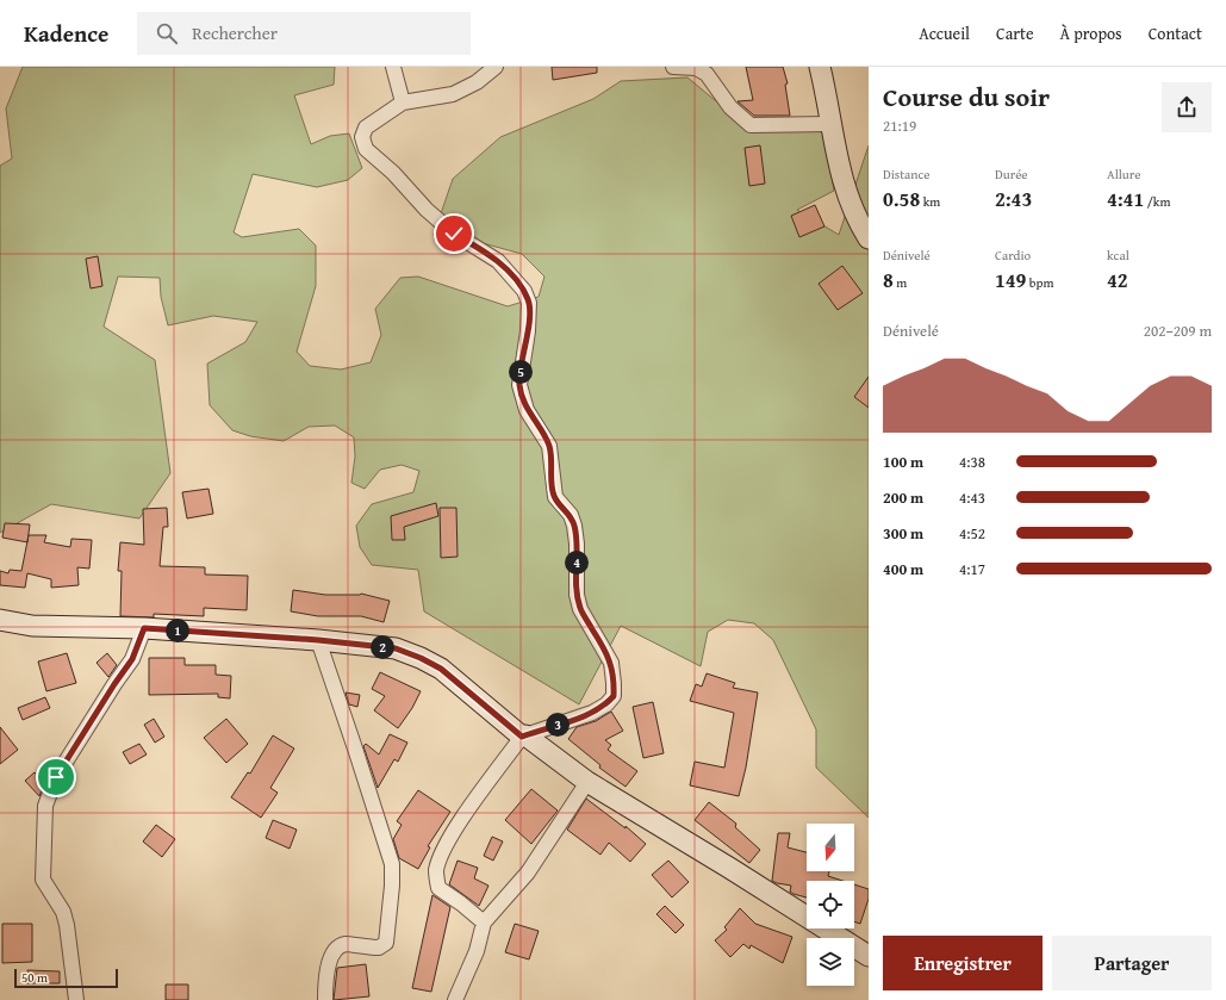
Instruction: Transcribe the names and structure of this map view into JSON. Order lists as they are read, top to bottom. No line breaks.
{"scale_bar":"50 m","north":"bottom","page":{"header":"Kadence","search":"Rechercher","nav":["Accueil","Carte","À propos","Contact"],"heading":["Course du soir","21:19"],"stats":[["Distance","0.58 km"],["Durée","2:43"],["Allure","4:41 /km"],["Dénivelé","8 m"],["Cardio","149 bpm"],["kcal","42"]],"chart":["Dénivelé","202–209 m"],"pins":["5","4","1","2","3"],"list":[{"name":"100 m","note":"4:38"},{"name":"200 m","note":"4:43"},{"name":"300 m","note":"4:52"},{"name":"400 m","note":"4:17"}],"buttons":["Enregistrer","Partager"],"scale":"50 m"}}
